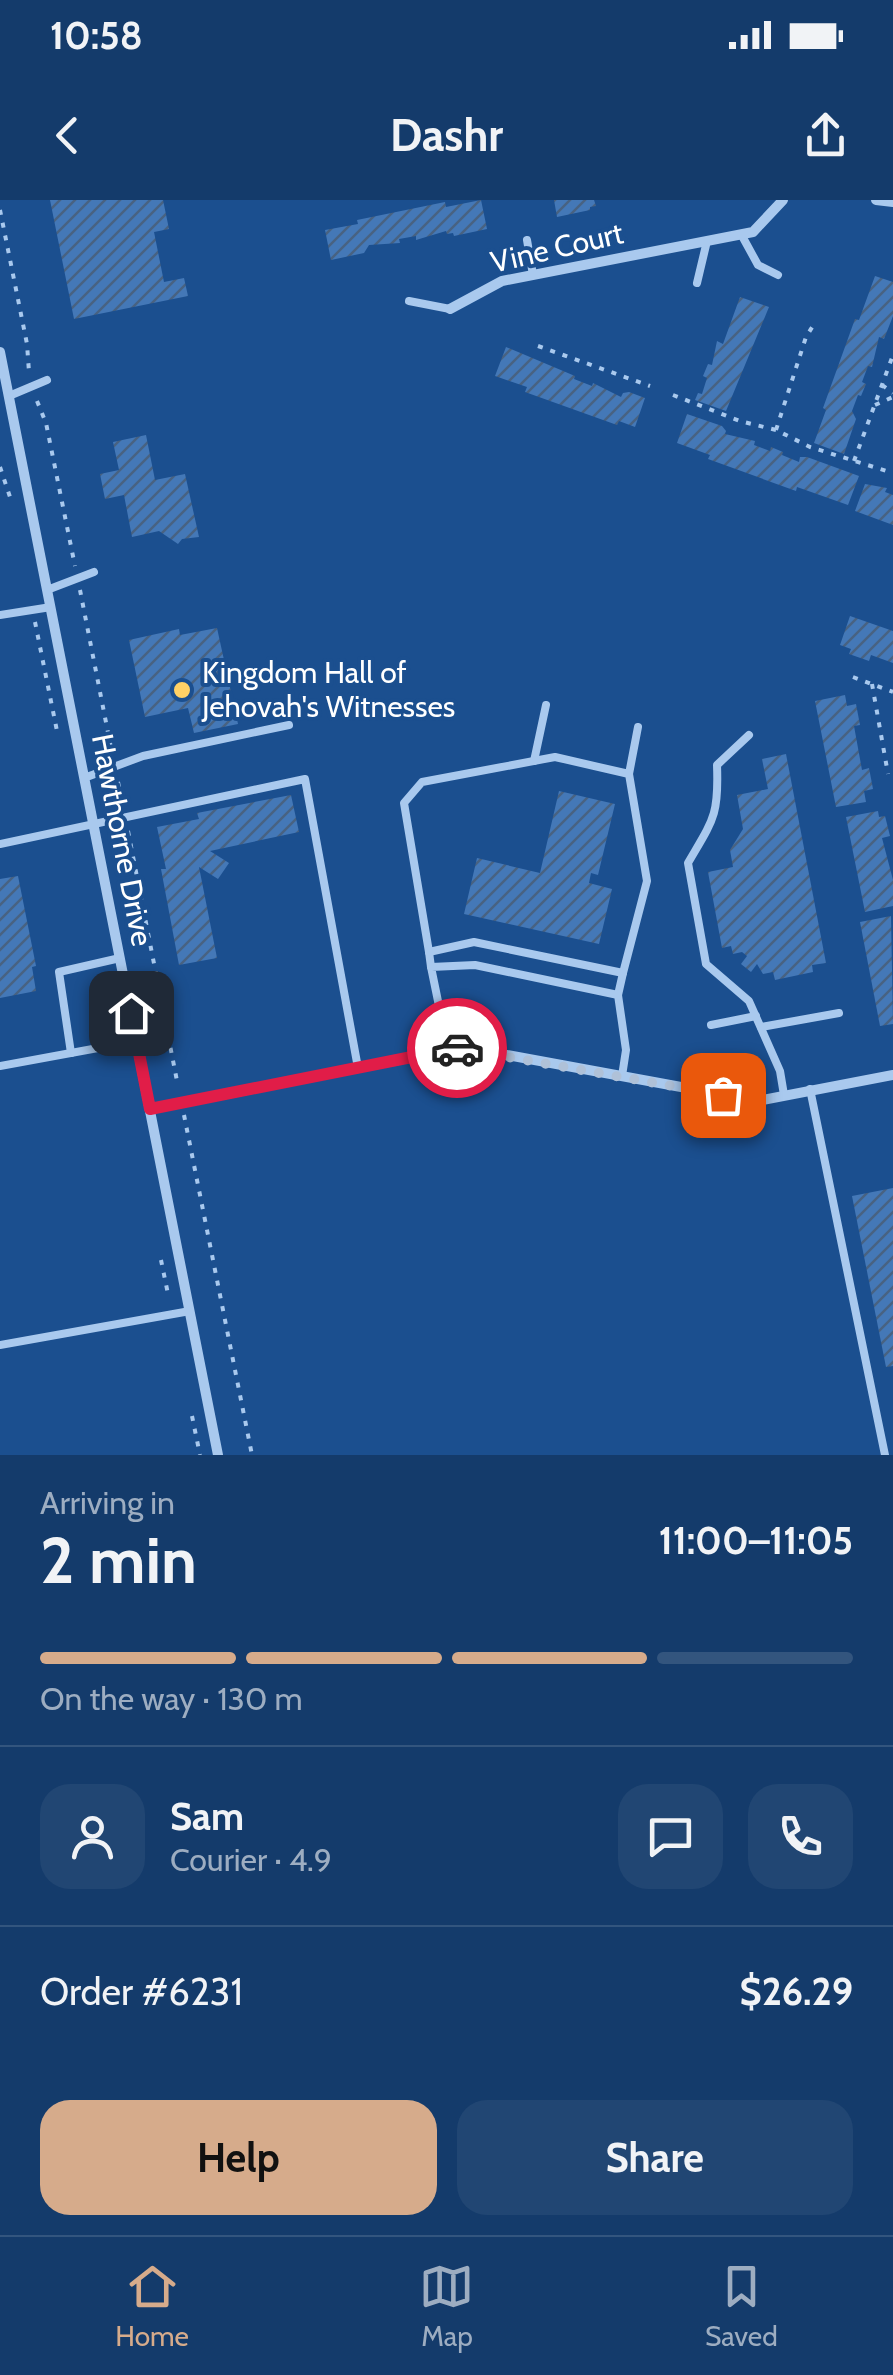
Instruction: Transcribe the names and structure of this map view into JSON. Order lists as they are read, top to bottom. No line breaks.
{"streets":{"street":["Vine Court","Hawthorne Drive"]},"places":["Kingdom Hall of Jehovah's Witnesses"],"page":{"status":"10:58","header":"Dashr","heading":["2 min","Arriving in","11:00–11:05"],"panel":["Sam","Courier · 4.9","Order #6231","$26.29"],"bar":"On the way · 130 m","buttons":["Help","Share"],"tabs":["Home","Map","Saved"]}}
